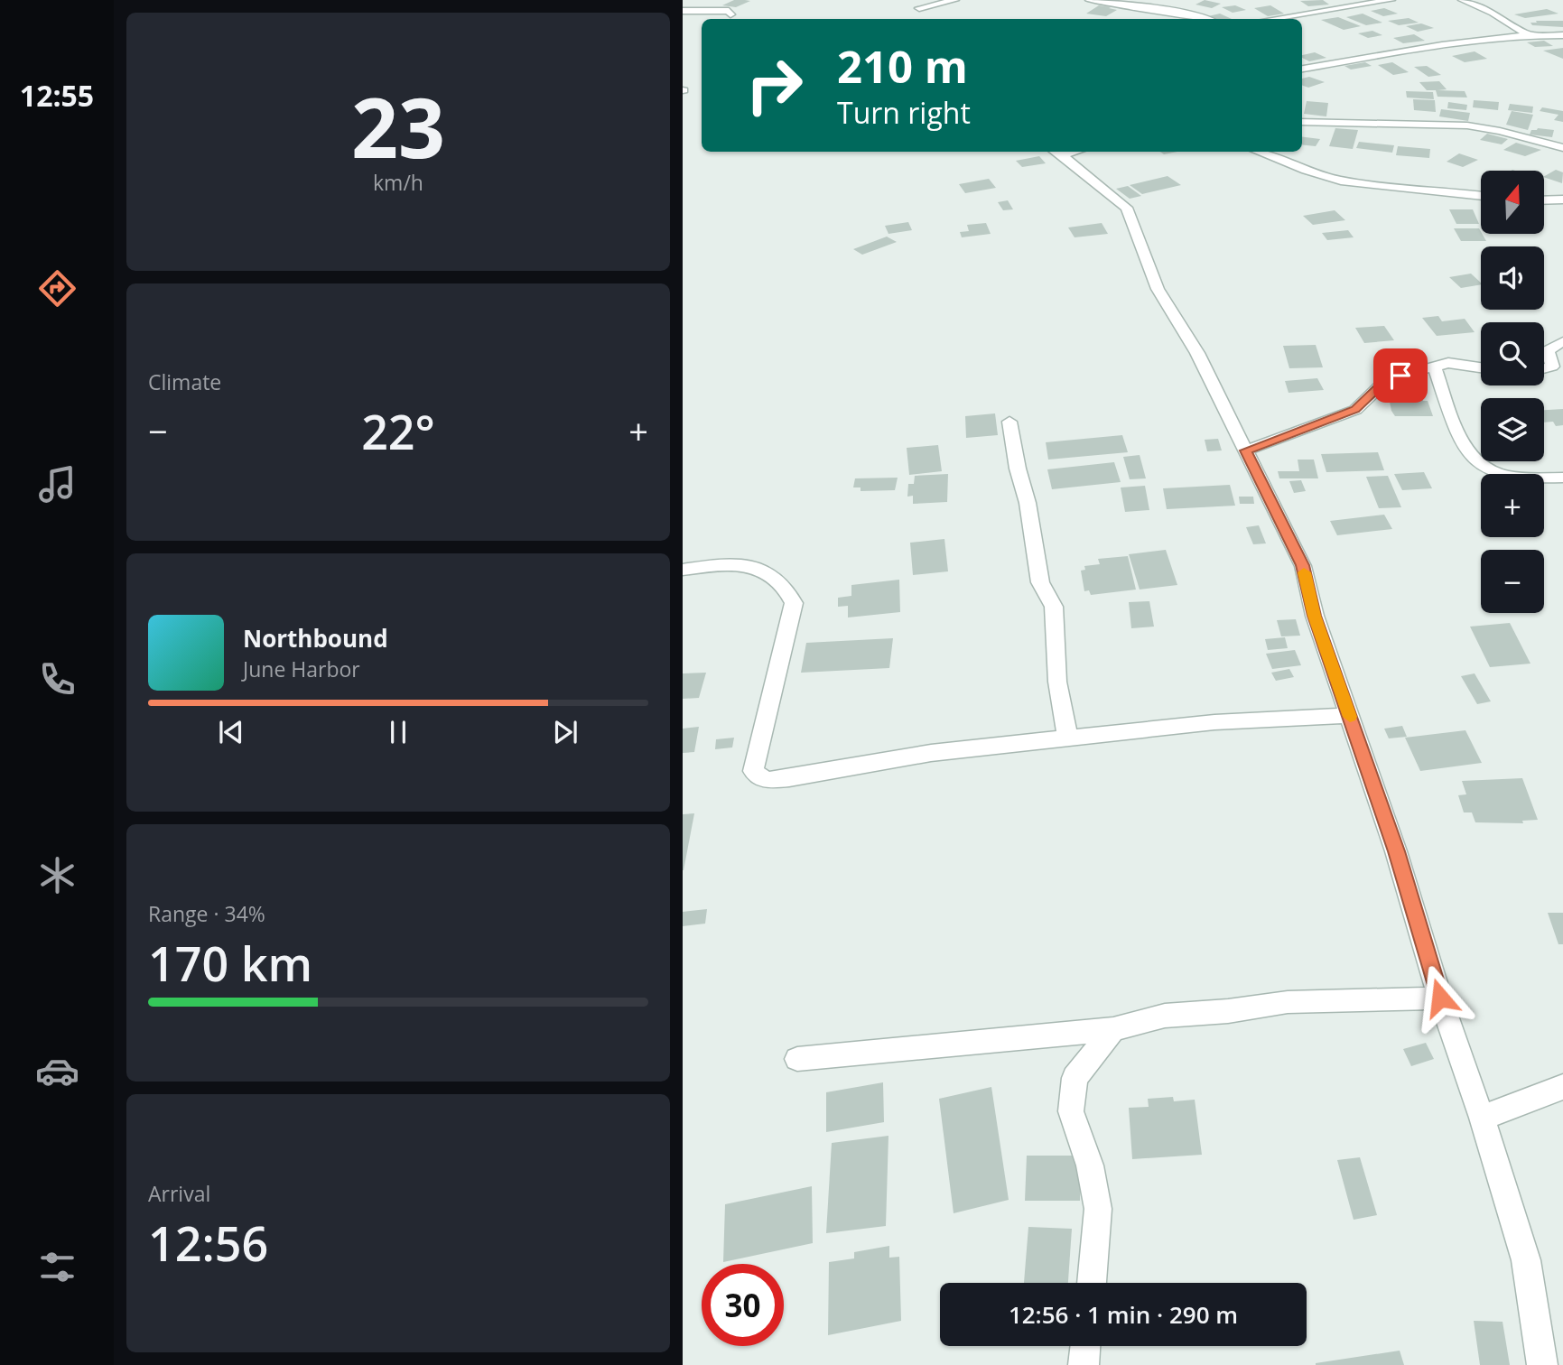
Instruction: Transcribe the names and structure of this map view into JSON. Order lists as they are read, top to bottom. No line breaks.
{"north":"top","page":{"tabs":"12:55","tile":[["23","km/h"],"Climate",["Range · 34%","170 km"],["Arrival","12:56"]],"turn":["210 m","Turn right"],"map_buttons":["+","−"],"heat":["−","22°","+"],"song":["Northbound","June Harbor"],"limit":"30","trip":"12:56 · 1 min · 290 m"}}
